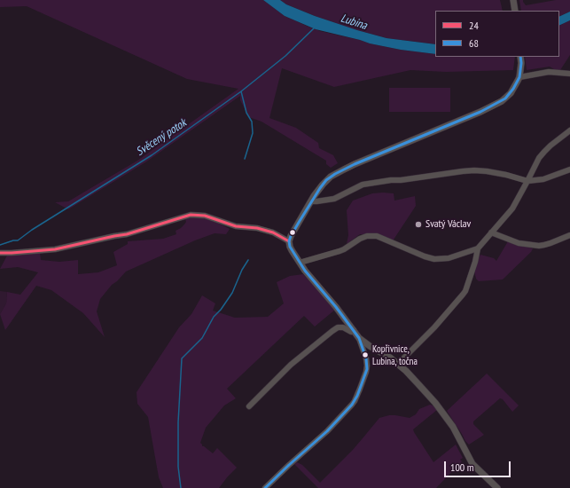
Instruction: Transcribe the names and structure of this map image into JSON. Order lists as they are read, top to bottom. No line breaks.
{"water":["Lubina","Svěcený potok"],"places":["Svatý Václav","Kopřivnice, Lubina, točna"],"lines":["transit line 68","transit line 24"],"legend":["24","68"],"scale_bar":"100 m"}
